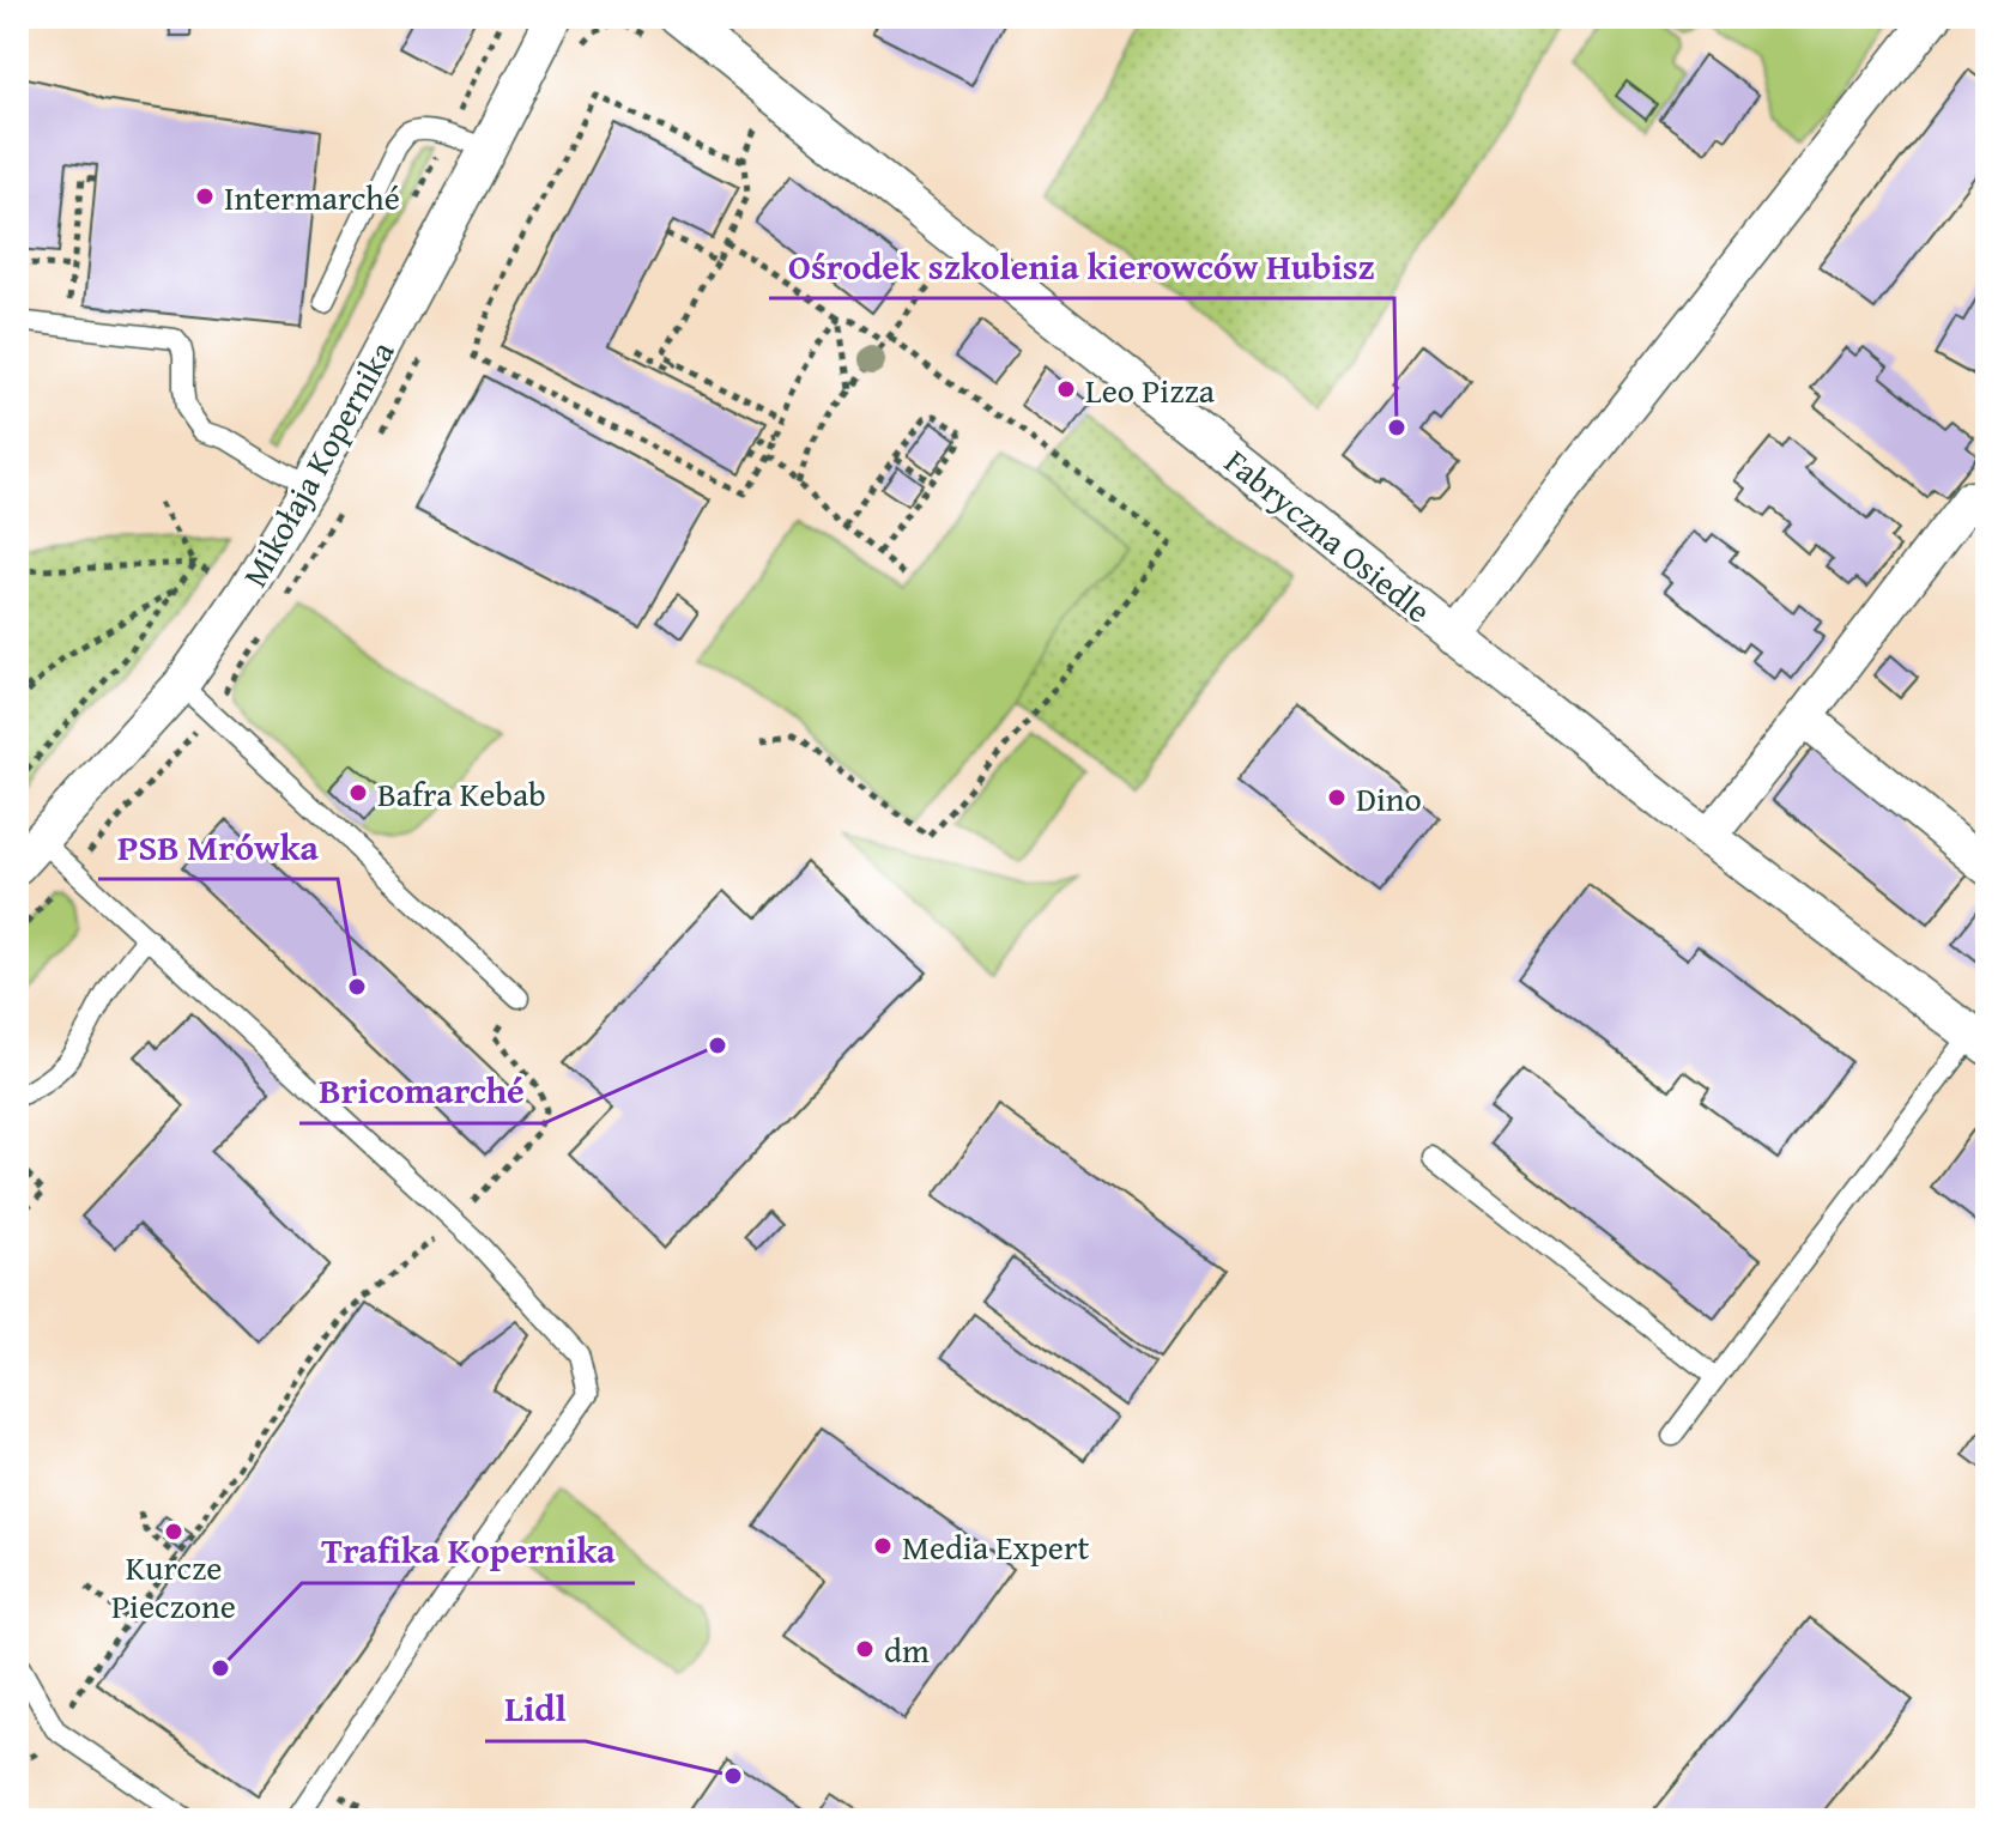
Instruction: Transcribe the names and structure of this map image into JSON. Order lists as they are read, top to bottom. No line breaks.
{"streets":{"street":["Mikołaja Kopernika","Fabryczna Osiedle"]},"places":["Intermarché","Leo Pizza","Ośrodek szkolenia kierowców Hubisz","Bafra Kebab","Dino","PSB Mrówka","Bricomarché","Kurcze Pieczone","Media Expert","dm","Trafika Kopernika","Lidl"]}
